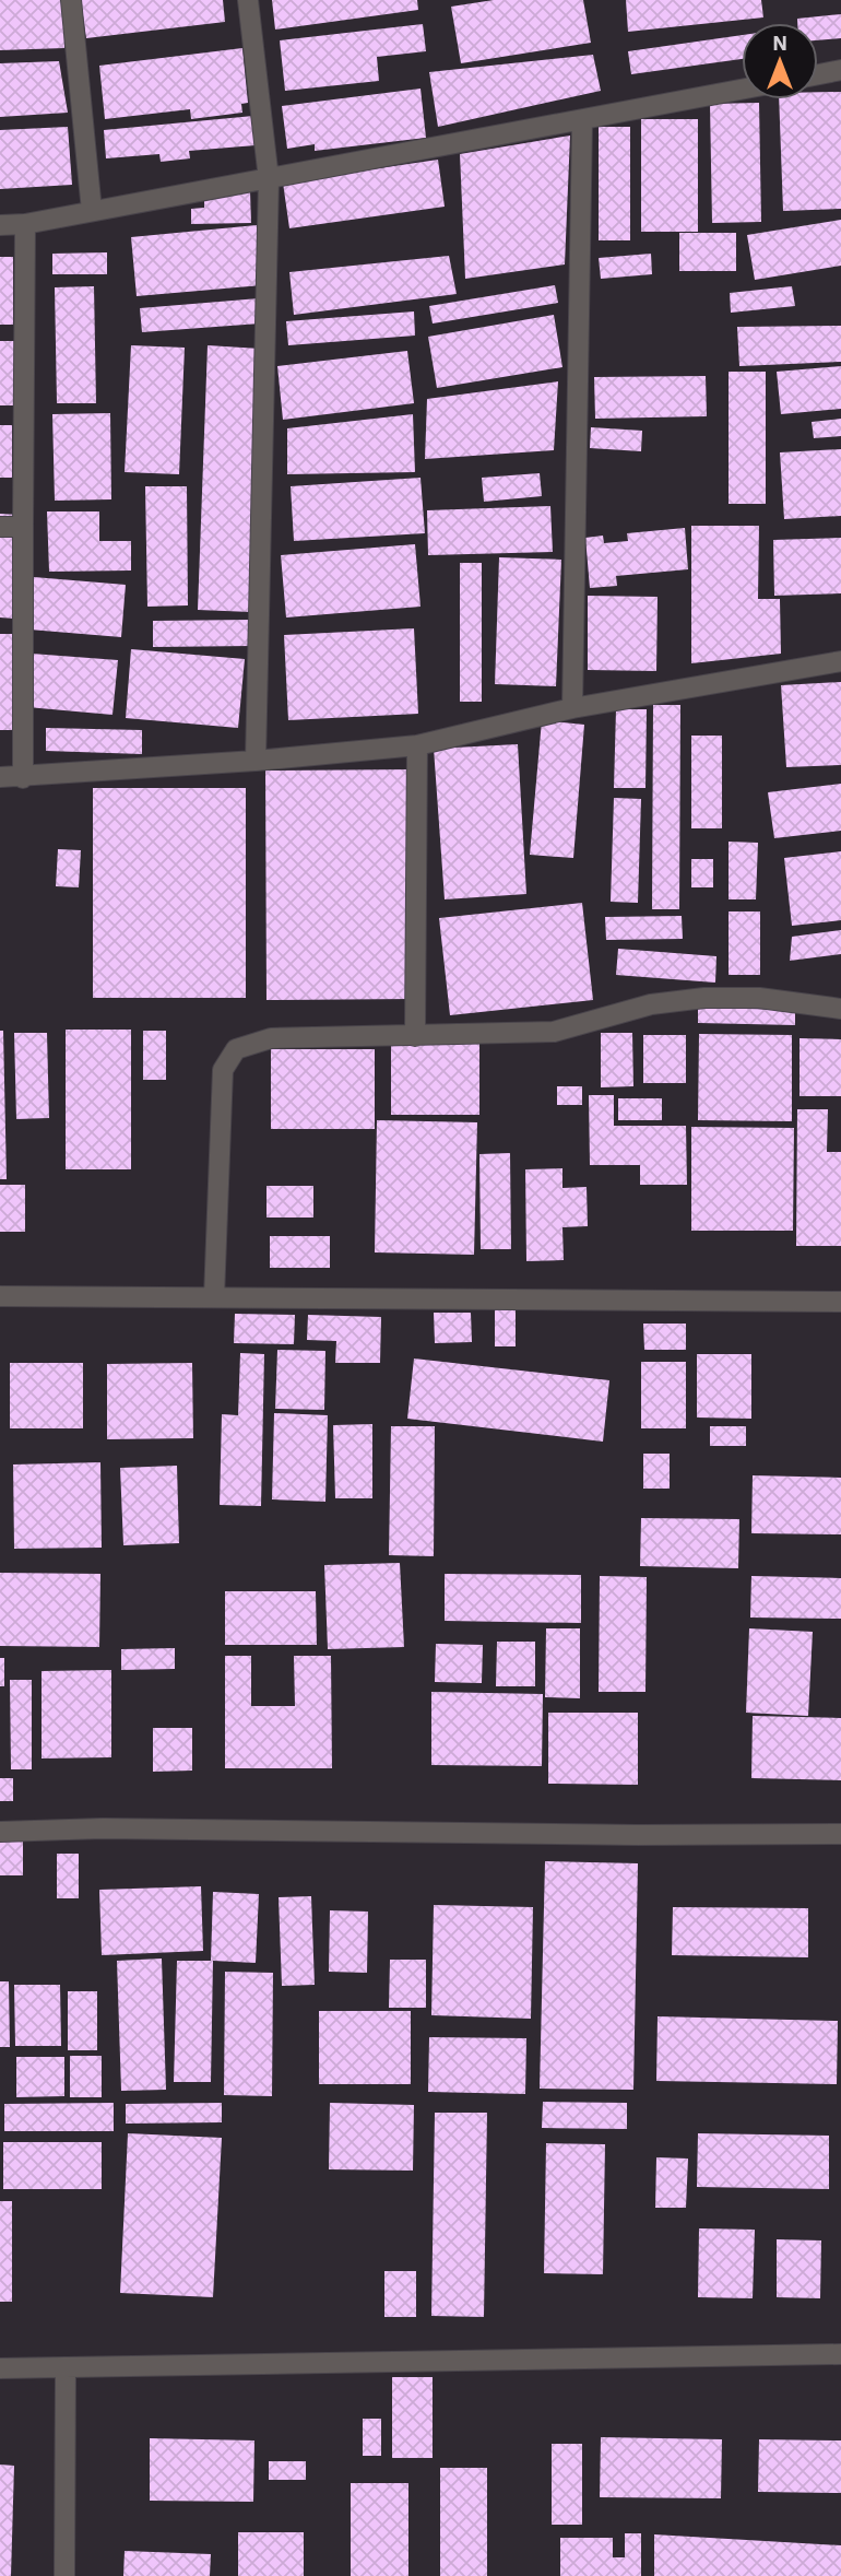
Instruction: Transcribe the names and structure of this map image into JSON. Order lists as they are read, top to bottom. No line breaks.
{"north":"top"}
